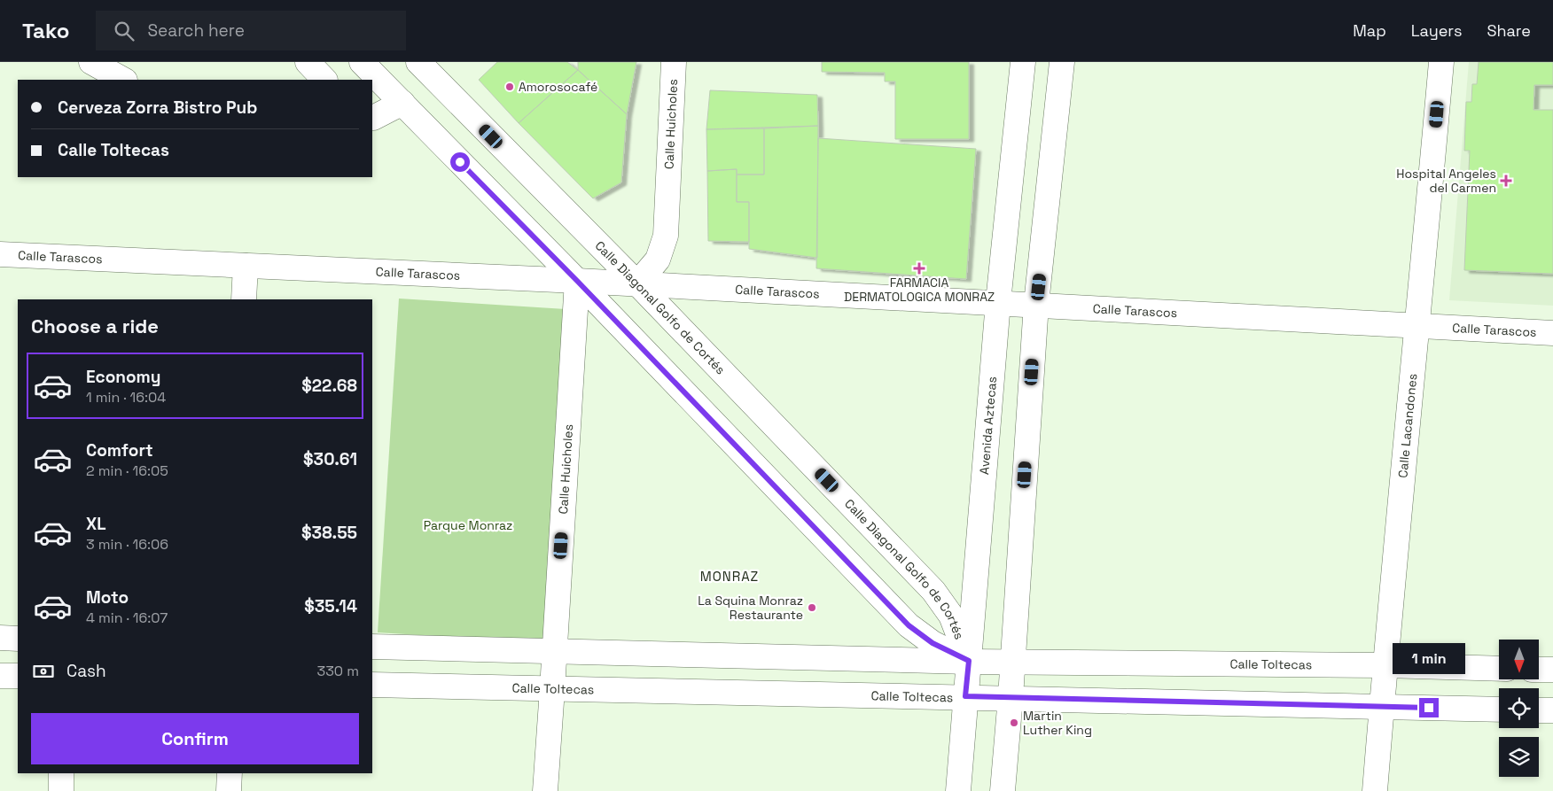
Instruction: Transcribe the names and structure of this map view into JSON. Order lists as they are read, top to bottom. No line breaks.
{"streets":{"street":["Calle Huicholes","Calle Tarascos","Calle Diagonal Golfo de Cortés","Avenida Aztecas","Calle Lacandones","Calle Toltecas"]},"crossings":[["Calle Huicholes","Calle Tarascos"],["Calle Huicholes","Calle Diagonal Golfo de Cortés"],["Calle Huicholes","Calle Toltecas"],["Calle Tarascos","Calle Diagonal Golfo de Cortés"],["Calle Tarascos","Avenida Aztecas"],["Calle Tarascos","Calle Lacandones"],["Calle Diagonal Golfo de Cortés","Avenida Aztecas"],["Calle Diagonal Golfo de Cortés","Calle Toltecas"],["Avenida Aztecas","Calle Toltecas"],["Calle Lacandones","Calle Toltecas"]],"districts":["MONRAZ"],"parks":["Parque Monraz"],"places":{"other":["Amorosocafé","La Squina Monraz Restaurante","Martin Luther King"],"health":["Hospital Angeles del Carmen","FARMACIA DERMATOLOGICA MONRAZ"]},"north":"bottom","page":{"header":"Tako","search":"Search here","nav":["Map","Layers","Share"],"banner":["Cerveza Zorra Bistro Pub","Calle Toltecas"],"heading":"Choose a ride","list":[{"name":"Economy","note":"1 min · 16:04","value":"$22.68"},{"name":"Comfort","note":"2 min · 16:05","value":"$30.61"},{"name":"XL","note":"3 min · 16:06","value":"$38.55"},{"name":"Moto","note":"4 min · 16:07","value":"$35.14"}],"bubble":"1 min","pay":["Cash","330 m"],"buttons":"Confirm"}}
